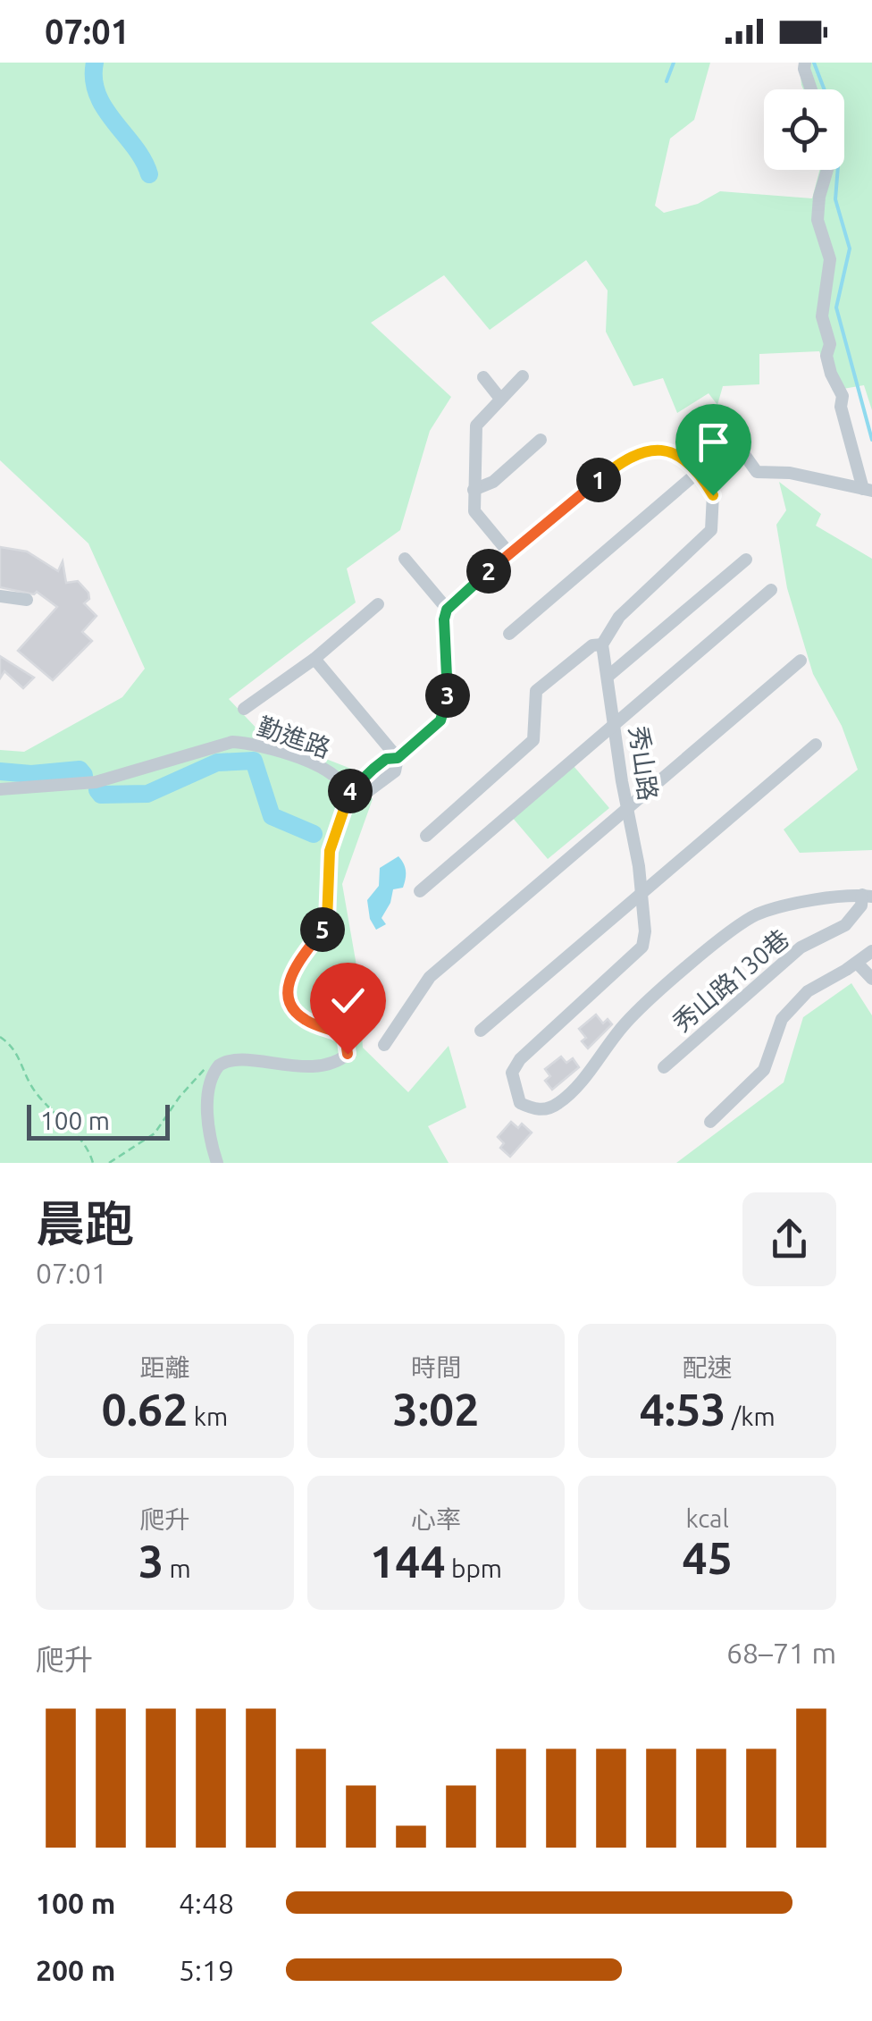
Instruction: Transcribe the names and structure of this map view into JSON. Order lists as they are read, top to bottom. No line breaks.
{"streets":{"street":["勤進路","秀山路","秀山路130巷"]},"crossings":[["秀山路","秀山路130巷"]],"scale_bar":"100 m","page":{"status":"07:01","pins":["1","2","3","4","5"],"scale":"100 m","heading":["晨跑","07:01"],"stats":[["距離","0.62 km"],["時間","3:02"],["配速","4:53 /km"],["爬升","3 m"],["心率","144 bpm"],["kcal","45"]],"chart":["爬升","68–71 m"],"list":[{"name":"100 m","note":"4:48"},{"name":"200 m","note":"5:19"}]}}
